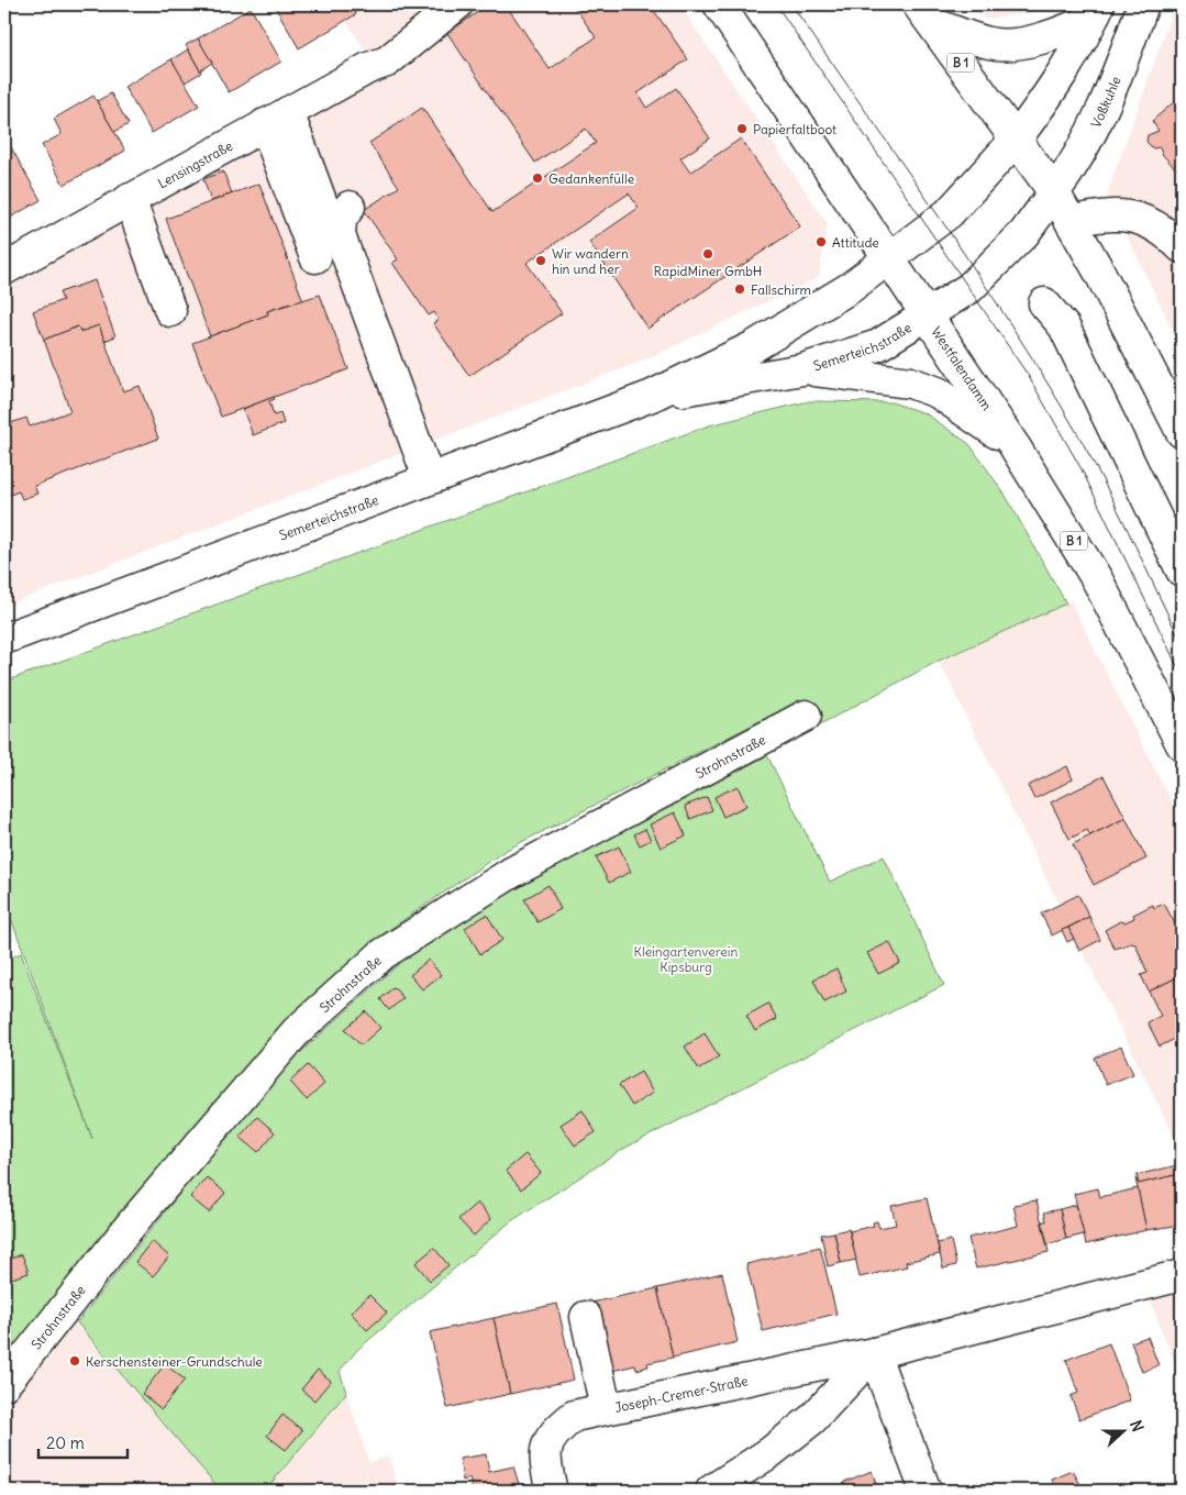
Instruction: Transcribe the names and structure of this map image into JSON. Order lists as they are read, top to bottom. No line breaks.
{"streets":{"main road":["B 1","Voßkuhle","Lensingstraße","Semerteichstraße","Westfalendamm","Strohnstraße","Joseph-Cremer-Straße"]},"crossings":[["B 1","Voßkuhle"],["B 1","Semerteichstraße"],["Voßkuhle","Semerteichstraße"],["Semerteichstraße","Westfalendamm"]],"parks":["Kleingartenverein Kipsburg"],"places":["Papierfaltboot","Gedankenfülle","Attitude","RapidMiner GmbH","Wir wandern hin und her","Fallschirm","Kerschensteiner-Grundschule"],"scale_bar":"20 m","north":"right"}
